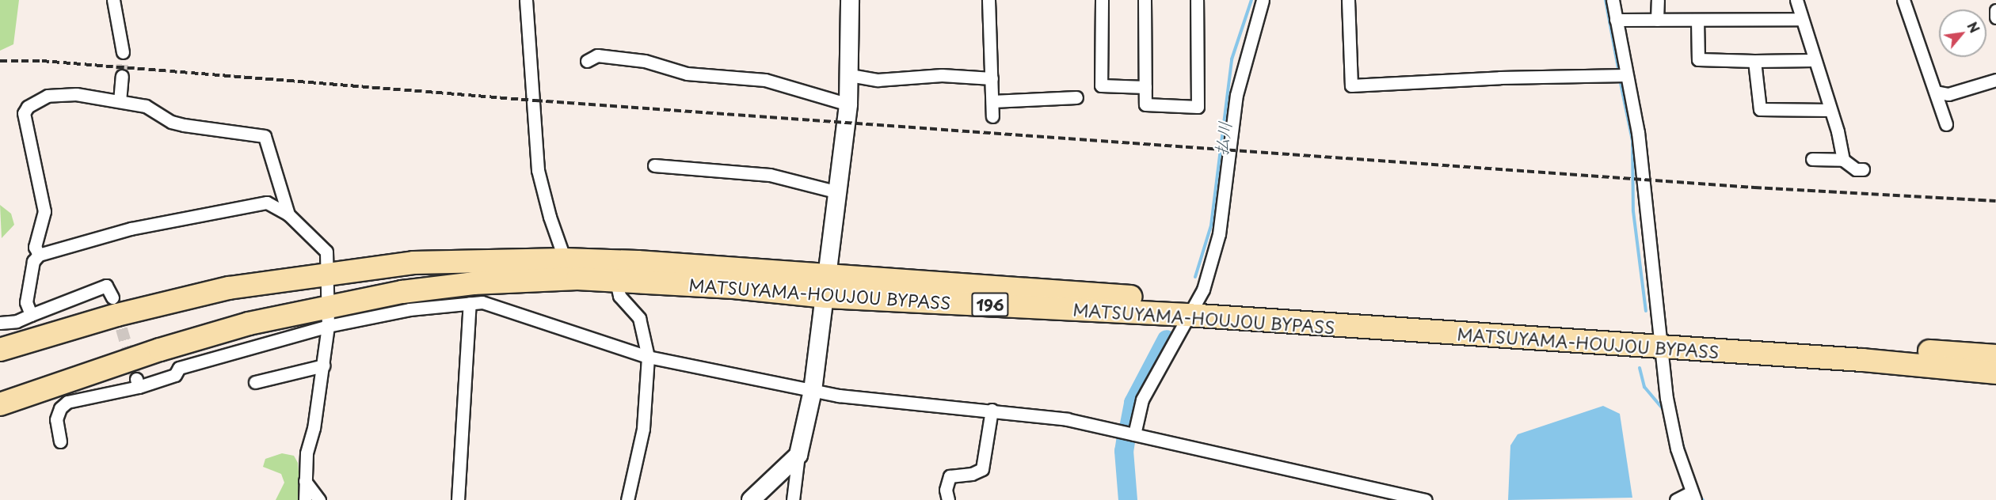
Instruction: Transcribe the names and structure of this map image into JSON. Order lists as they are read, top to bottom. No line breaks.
{"streets":{"highway":["MATSUYAMA-HOUJOU BYPASS","196"]},"water":["払川"],"north":"top right"}
